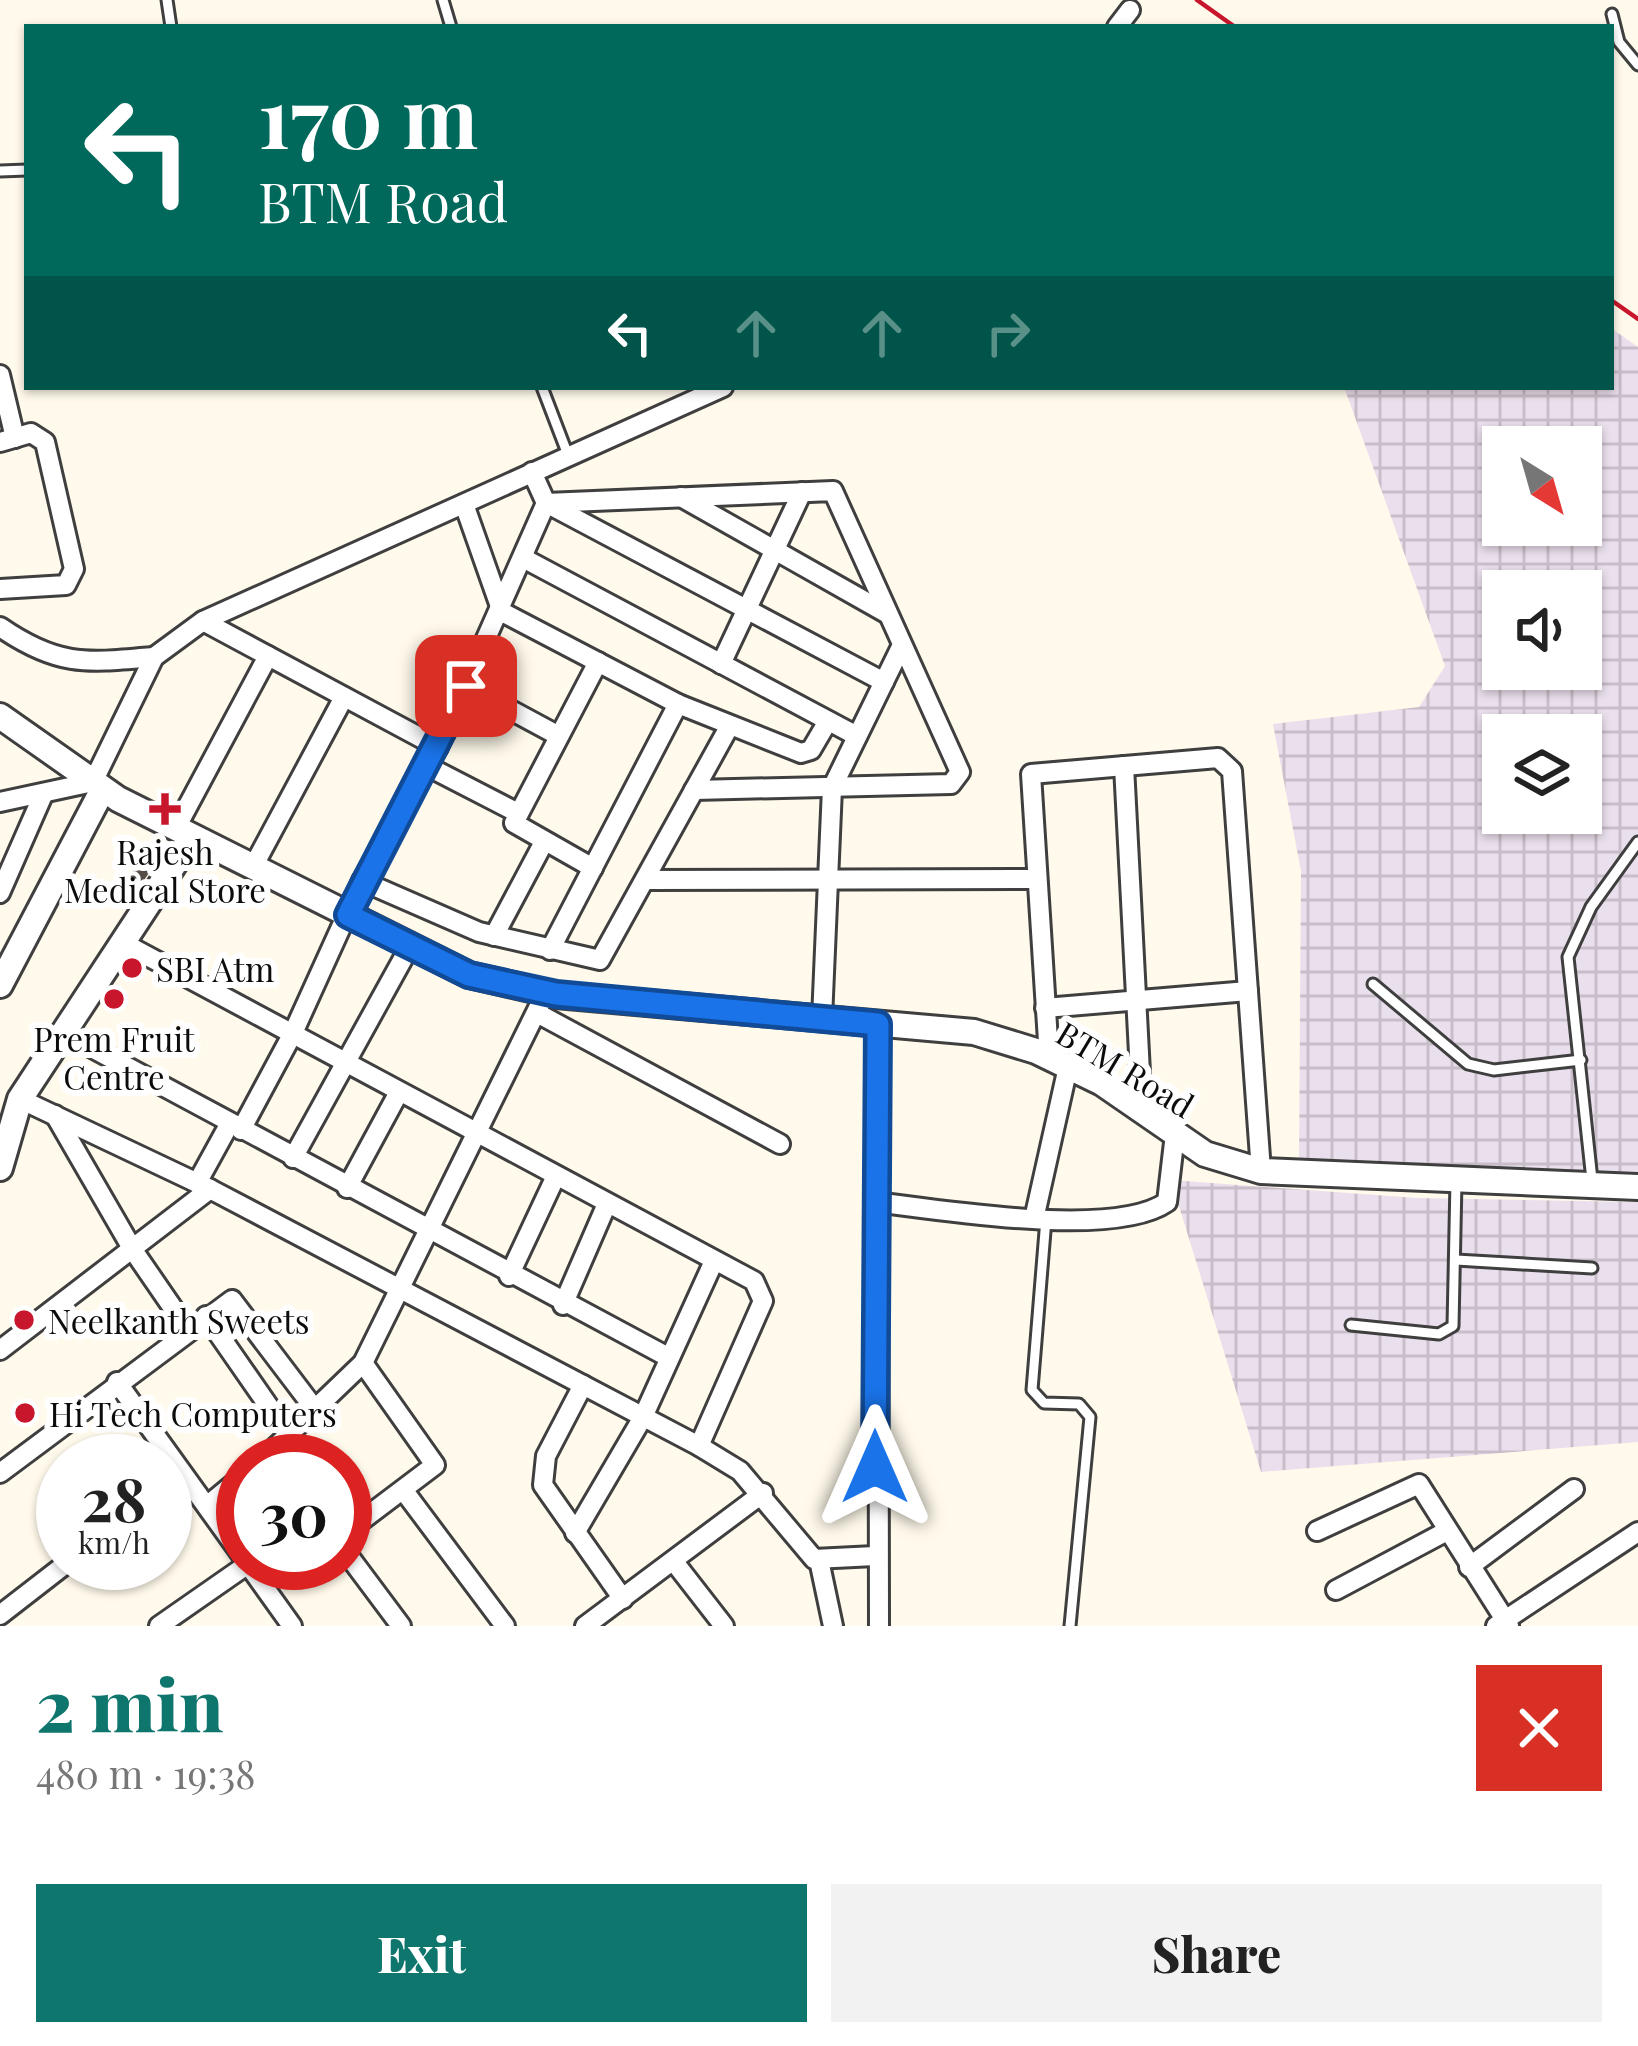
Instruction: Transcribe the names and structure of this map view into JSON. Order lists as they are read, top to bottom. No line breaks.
{"streets":{"street":["BTM Road"]},"places":{"health":["Rajesh Medical Store"],"other":["SBI Atm","Prem Fruit Centre","Neelkanth Sweets","Hi Tech Computers"]},"north":"bottom right","page":{"turn":["170 m","BTM Road"],"speed":"28 km/h","limit":"30","heading":["2 min","480 m · 19:38"],"buttons":["Exit","Share"]}}
